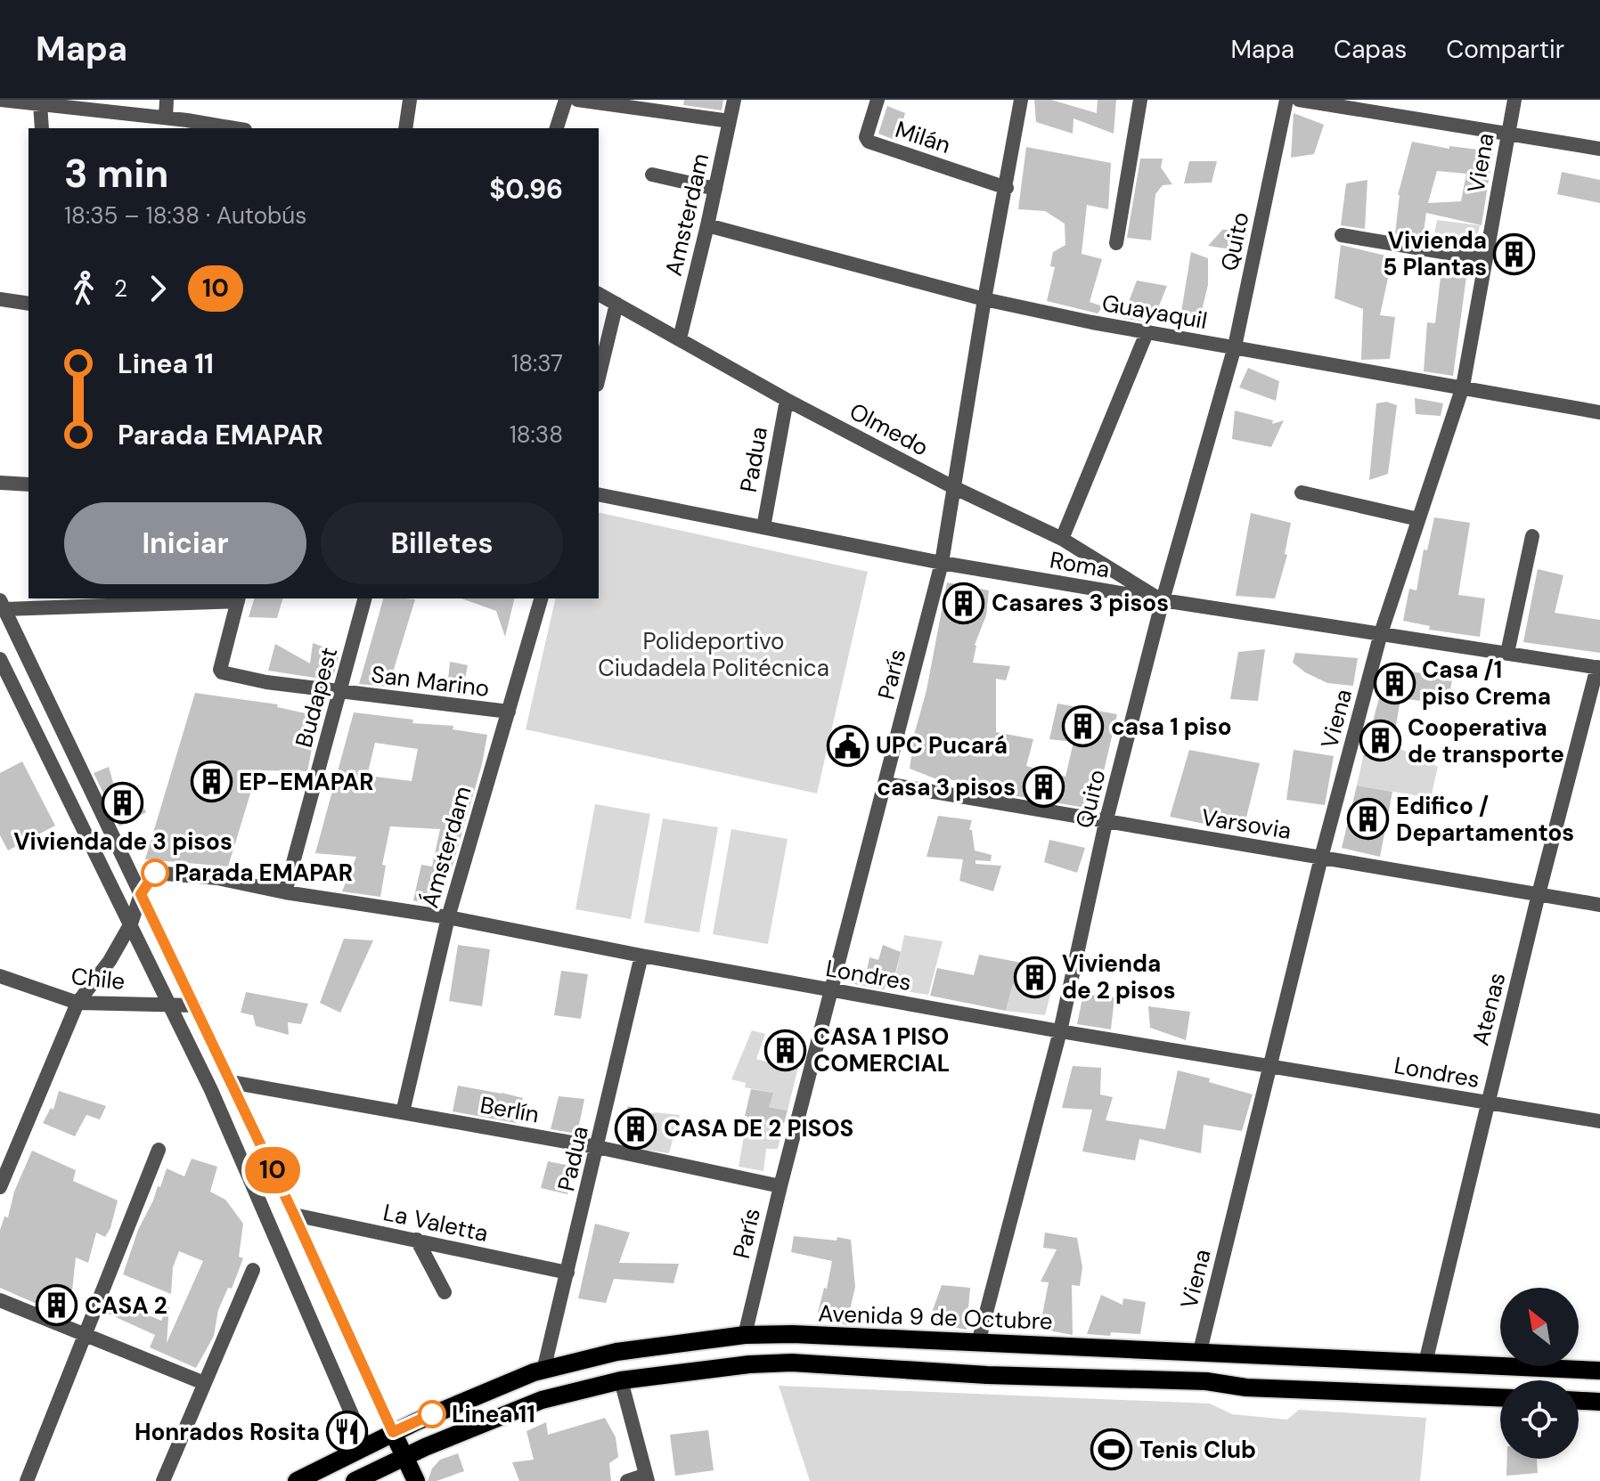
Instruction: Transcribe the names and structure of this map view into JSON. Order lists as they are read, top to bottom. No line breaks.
{"streets":{"main road":["Avenida 9 de Octubre"],"street":["Milán","Viena","Amsterdam","Quito","Guayaquil","Olmedo","Padua","Roma","París","San Marino","Budapest","Varsovia","Ámsterdam","Londres","Chile","Atenas","Berlín","La Valetta"]},"crossings":[["Milán","París"],["Viena","Guayaquil"],["Viena","Roma"],["Viena","Varsovia"],["Viena","Londres"],["Viena","Avenida 9 de Octubre"],["Amsterdam","Guayaquil"],["Amsterdam","Olmedo"],["Quito","Guayaquil"],["Quito","Olmedo"],["Quito","Roma"],["Quito","Varsovia"],["Quito","Londres"],["Quito","Avenida 9 de Octubre"],["Guayaquil","París"],["Olmedo","Padua"],["Olmedo","Roma"],["Olmedo","París"],["Padua","Roma"],["Padua","Londres"],["Padua","Berlín"],["Padua","La Valetta"],["Padua","Avenida 9 de Octubre"],["Roma","París"],["Roma","Atenas"],["París","Varsovia"],["París","Londres"],["París","Berlín"],["París","Avenida 9 de Octubre"],["San Marino","Budapest"],["San Marino","Ámsterdam"],["Budapest","Londres"],["Varsovia","Atenas"],["Ámsterdam","Londres"],["Ámsterdam","Berlín"],["Londres","Atenas"],["Atenas","Avenida 9 de Octubre"]],"parks":["Polideportivo Ciudadela Politécnica"],"places":{"building":["Vivienda 5 Plantas","Casares 3 pisos","Casa /1 piso Crema","casa 1 piso","Cooperativa de transporte","EP-EMAPAR","casa 3 pisos","Vivienda de 3 pisos","Edifico / Departamentos","Vivienda de 2 pisos","CASA 1 PISO COMERCIAL","CASA DE 2 PISOS","CASA 2"],"public building":["UPC Pucará"],"other":["Parada EMAPAR","Linea 11"],"restaurant":["Honrados Rosita"],"sports":["Tenis Club"]},"lines":["bus line 10"],"north":"top left","page":{"header":"Mapa","nav":["Mapa","Capas","Compartir"],"on_map":"10","heading":["3 min","18:35 – 18:38 · Autobús","$0.96"],"legs":["2","10"],"list":[{"name":"Linea 11","value":"18:37"},{"name":"Parada EMAPAR","value":"18:38"}],"buttons":["Iniciar","Billetes"]}}
